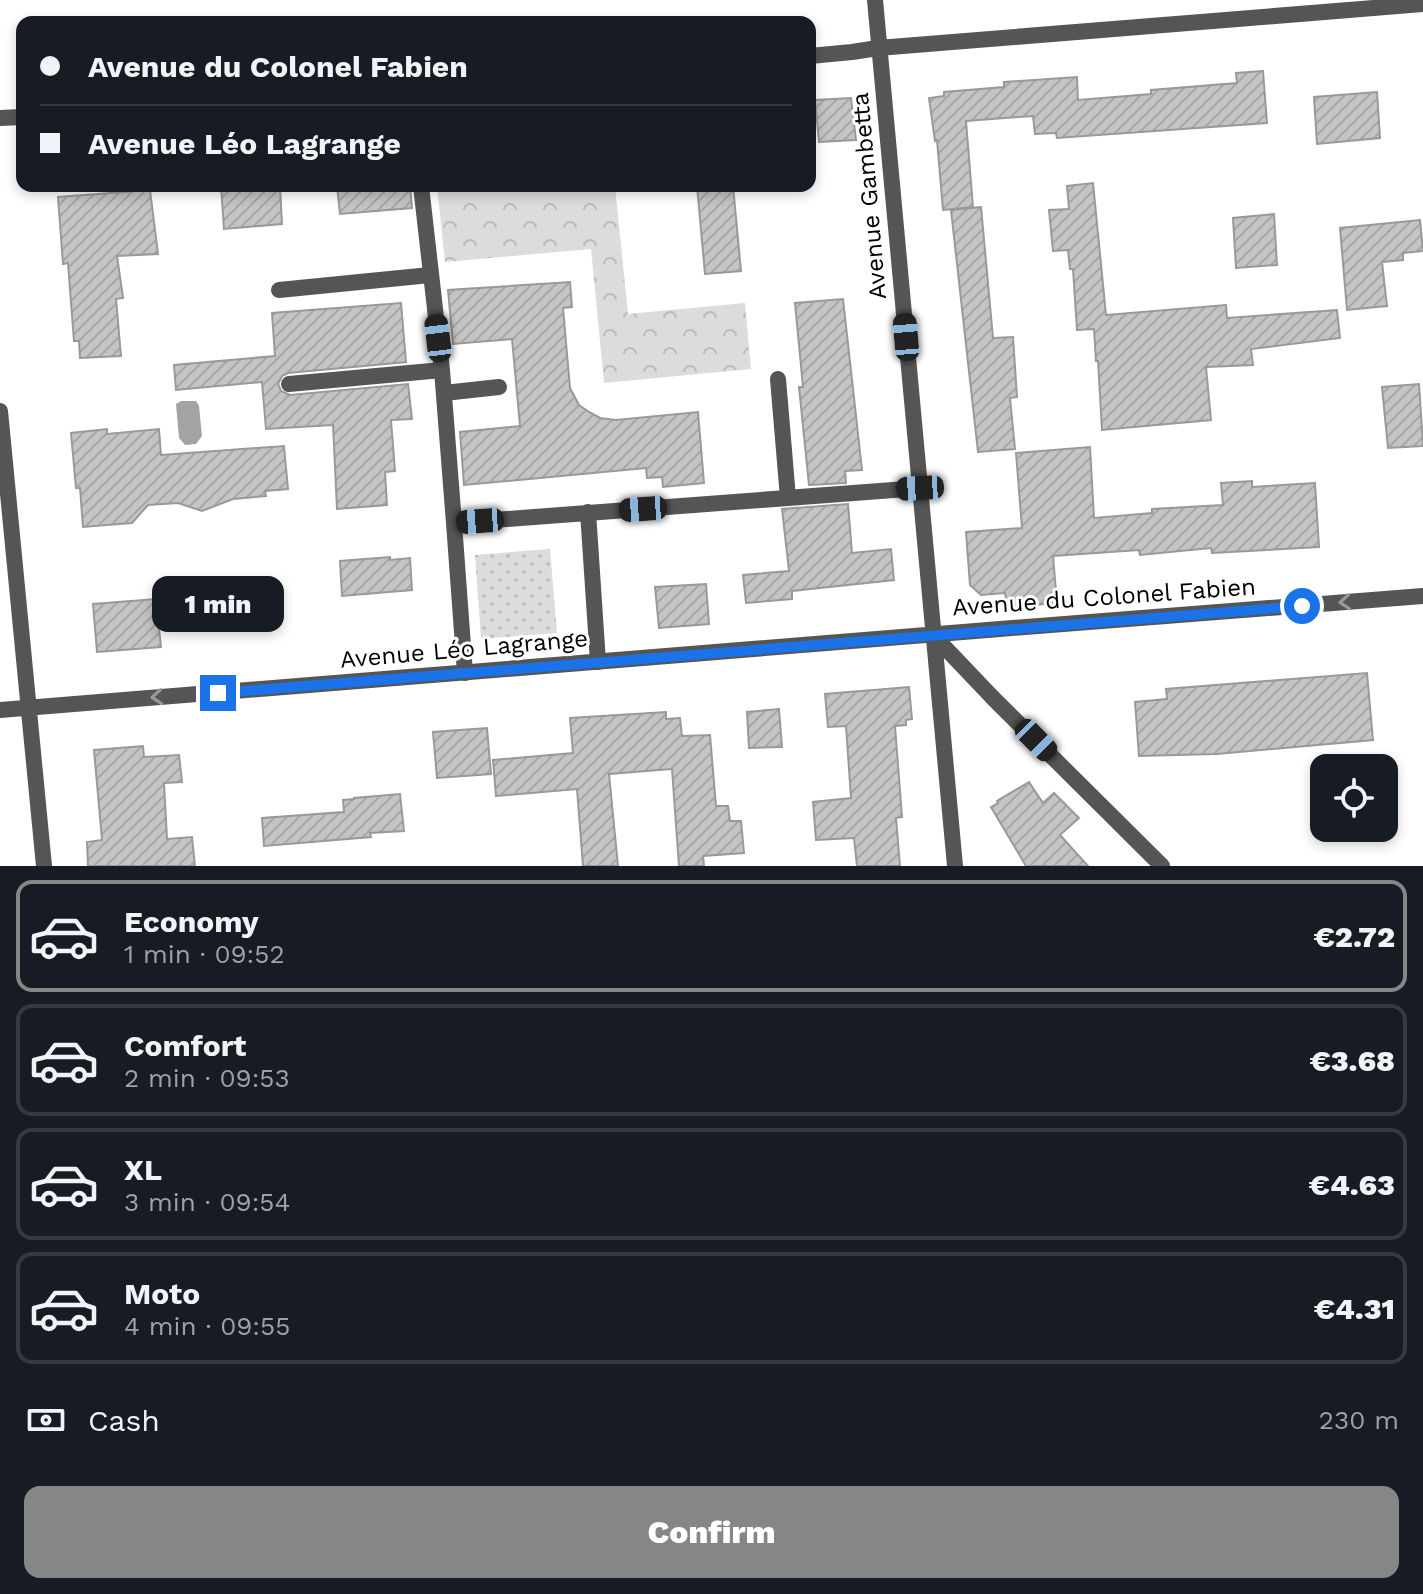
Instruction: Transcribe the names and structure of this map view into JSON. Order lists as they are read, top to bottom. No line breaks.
{"streets":{"street":["Avenue Gambetta","Avenue du Colonel Fabien","Avenue Léo Lagrange"]},"crossings":[["Avenue Gambetta","Avenue du Colonel Fabien"],["Avenue Gambetta","Avenue Léo Lagrange"],["Avenue du Colonel Fabien","Avenue Léo Lagrange"]],"one_way":["Avenue du Colonel Fabien","Avenue Léo Lagrange"],"page":{"banner":["Avenue du Colonel Fabien","Avenue Léo Lagrange"],"bubble":"1 min","list":[{"name":"Economy","note":"1 min · 09:52","value":"€2.72"},{"name":"Comfort","note":"2 min · 09:53","value":"€3.68"},{"name":"XL","note":"3 min · 09:54","value":"€4.63"},{"name":"Moto","note":"4 min · 09:55","value":"€4.31"}],"pay":["Cash","230 m"],"buttons":"Confirm"}}
